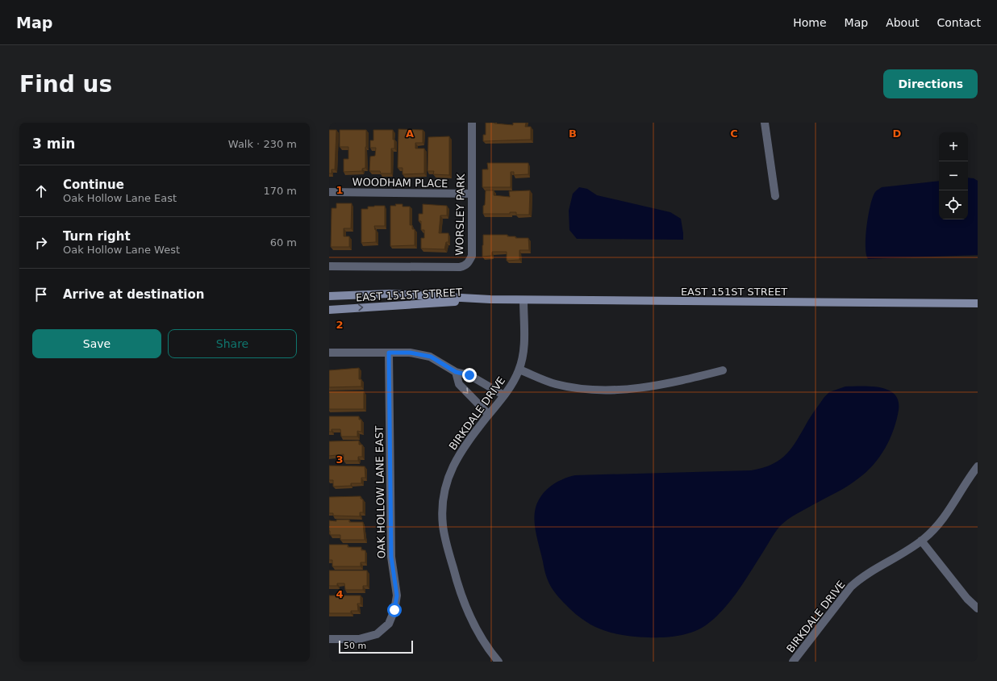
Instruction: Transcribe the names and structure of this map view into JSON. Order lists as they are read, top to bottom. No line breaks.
{"streets":{"street":["WOODHAM PLACE","WORSLEY PARK","EAST 151ST STREET","BIRKDALE DRIVE","OAK HOLLOW LANE EAST"]},"crossings":[["WOODHAM PLACE","WORSLEY PARK"],["EAST 151ST STREET","BIRKDALE DRIVE"]],"scale_bar":"50 m","page":{"header":"Map","nav":["Home","Map","About","Contact"],"buttons":["Directions",["Save","Share"]],"title":"Find us","heading":["3 min","Walk · 230 m"],"map_buttons":["+","−"],"list":[["Continue","Oak Hollow Lane East","170 m"],["Turn right","Oak Hollow Lane West","60 m"],"Arrive at destination"],"scale":"50 m"},"grid":{"columns":["A","B","C","D"],"rows":["1","2","3","4"]}}
